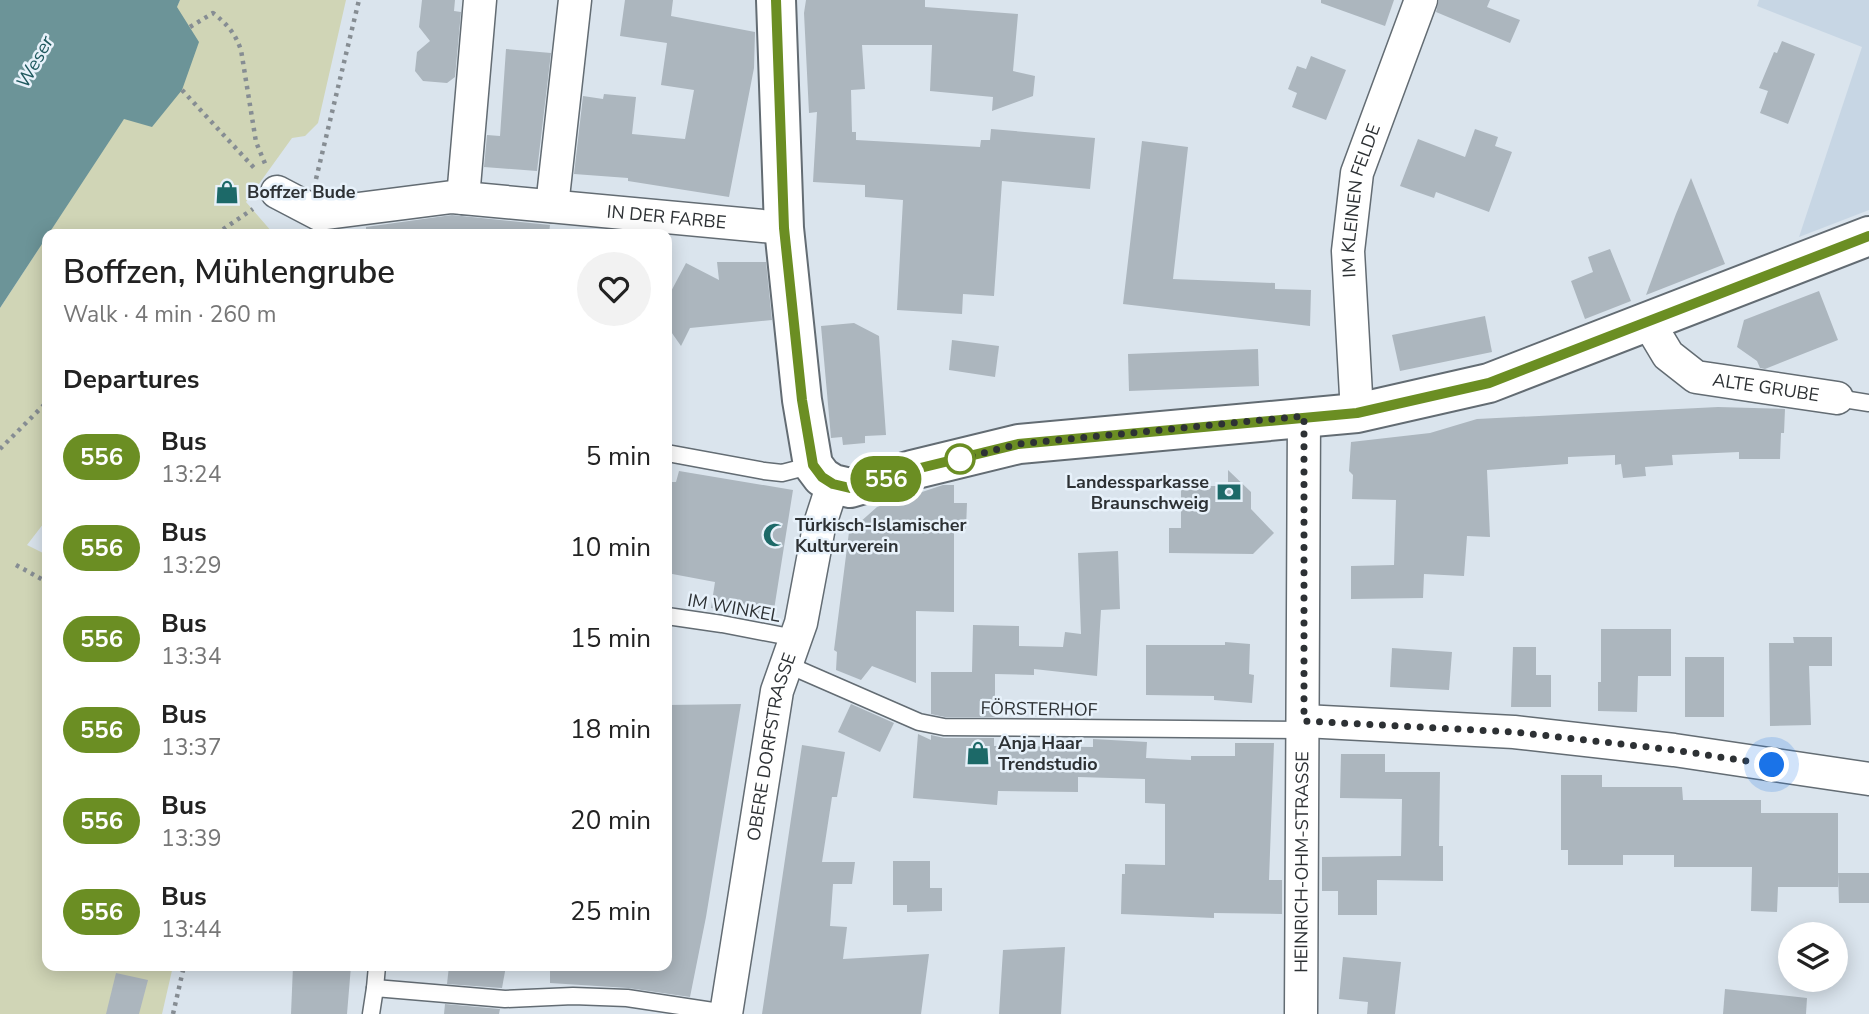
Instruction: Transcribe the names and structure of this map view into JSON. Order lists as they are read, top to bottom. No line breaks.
{"streets":{"street":["IM KLEINEN FELDE","IN DER FARBE","ALTE GRUBE","OBERE DORFSTRASSE","HEINRICH-OHM-STRASSE"],"lane":["IM WINKEL","FÖRSTERHOF"]},"crossings":[["IM WINKEL","FÖRSTERHOF"],["IM WINKEL","OBERE DORFSTRASSE"],["FÖRSTERHOF","OBERE DORFSTRASSE"],["FÖRSTERHOF","HEINRICH-OHM-STRASSE"]],"water":["Weser"],"places":{"shop":["Boffzer Bude","Anja Haar Trendstudio"],"bank":["Landessparkasse Braunschweig"],"mosque":["Türkisch-Islamischer Kulturverein"]},"lines":["bus line 556"],"page":{"on_map":"556","heading":[["Boffzen, Mühlengrube","Walk · 4 min · 260 m"],"Departures"],"list":[{"mark":"556","name":"Bus","note":"13:24","value":"5 min"},{"mark":"556","name":"Bus","note":"13:29","value":"10 min"},{"mark":"556","name":"Bus","note":"13:34","value":"15 min"},{"mark":"556","name":"Bus","note":"13:37","value":"18 min"},{"mark":"556","name":"Bus","note":"13:39","value":"20 min"},{"mark":"556","name":"Bus","note":"13:44","value":"25 min"}]}}
